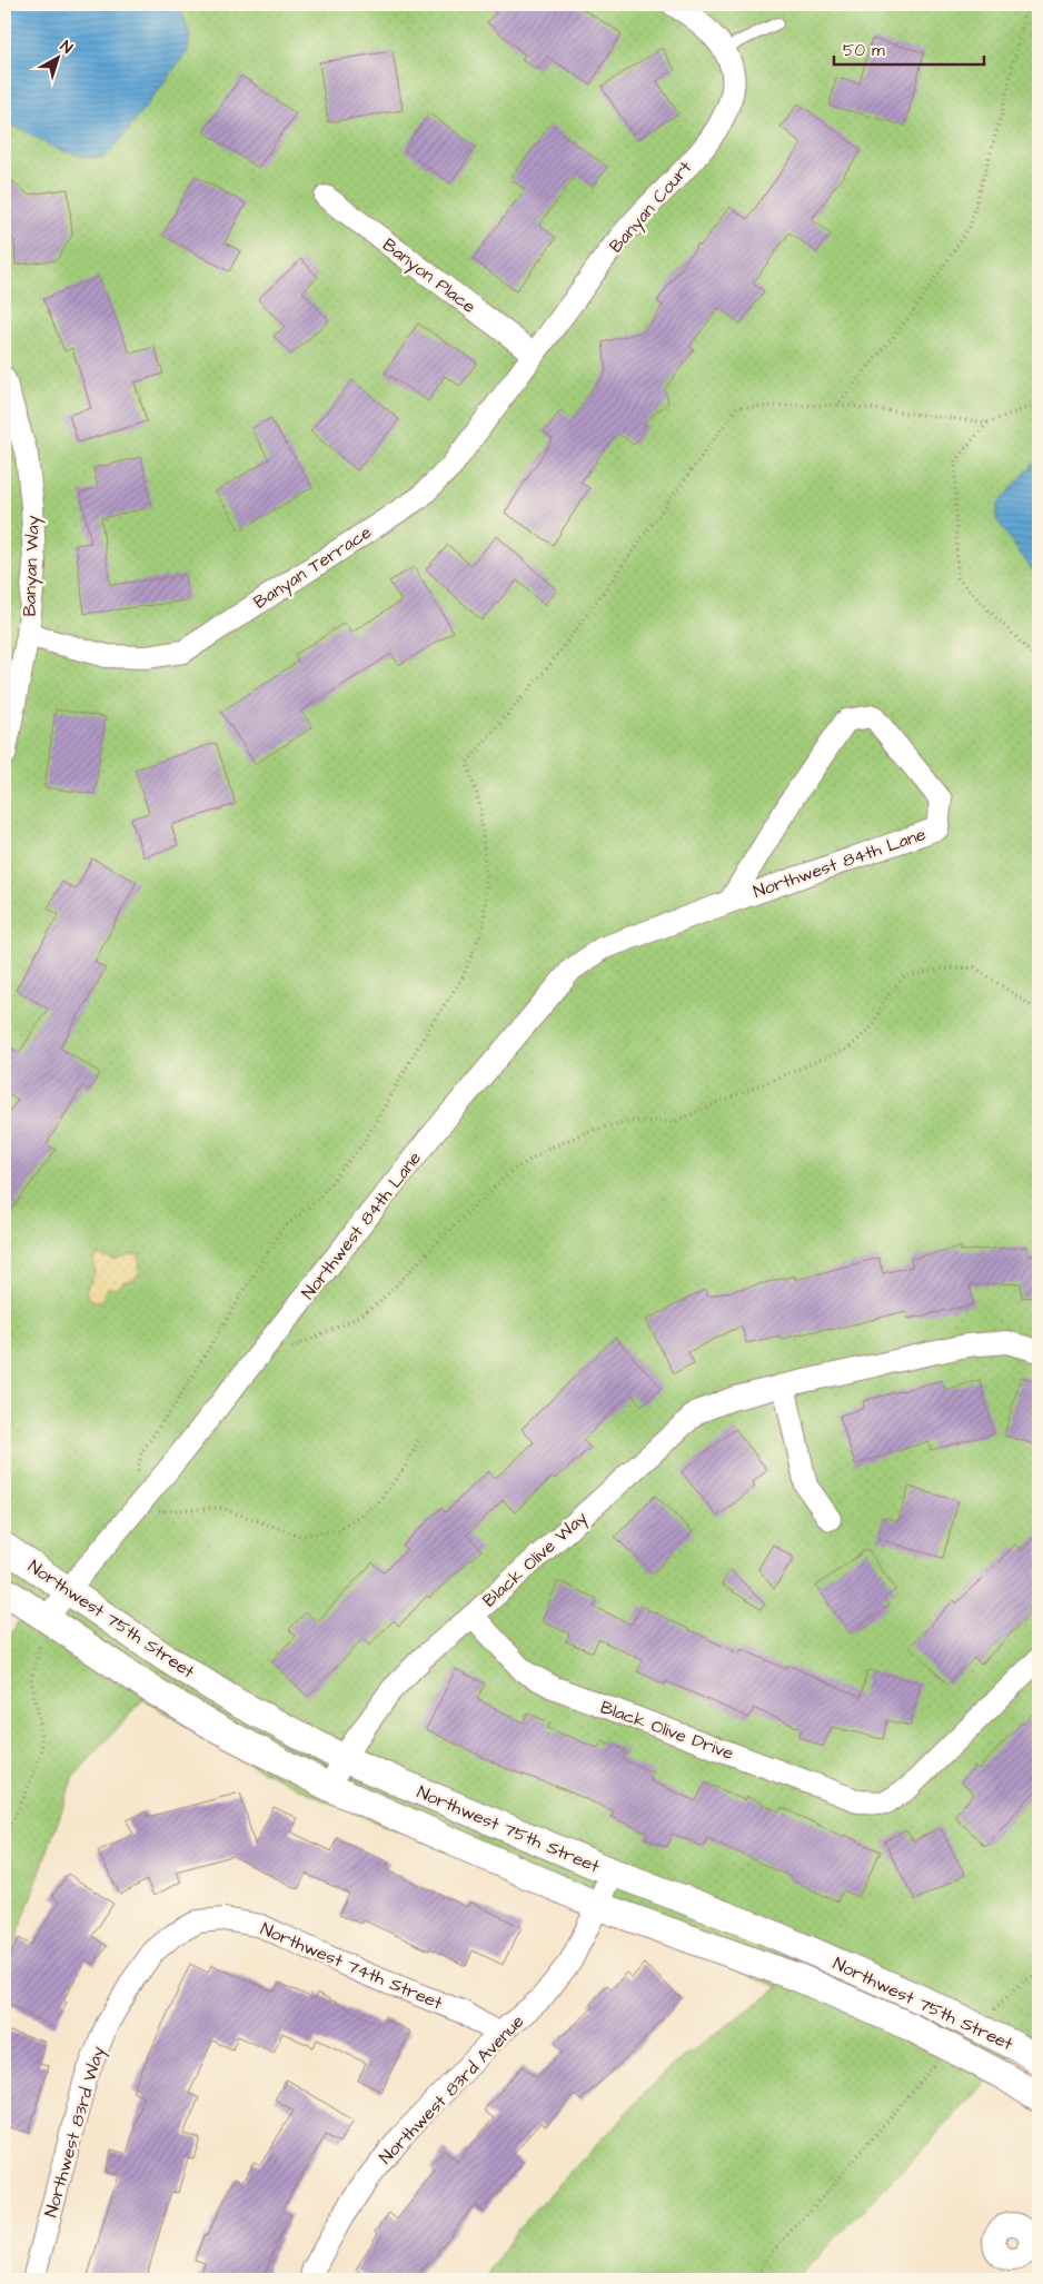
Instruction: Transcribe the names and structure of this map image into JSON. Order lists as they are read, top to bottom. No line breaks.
{"streets":{"street":["Banyan Court","Banyon Place","Banyan Way","Banyan Terrace","Northwest 84th Lane","Black Olive Way","Northwest 75th Street","Black Olive Drive","Northwest 74th Street","Northwest 83rd Avenue","Northwest 83rd Way"]},"crossings":[["Banyan Court","Banyon Place"],["Banyan Court","Banyan Terrace"],["Banyon Place","Banyan Terrace"],["Banyan Way","Banyan Terrace"],["Northwest 84th Lane","Northwest 75th Street"],["Black Olive Way","Northwest 75th Street"],["Black Olive Way","Black Olive Drive"],["Northwest 75th Street","Northwest 83rd Avenue"],["Northwest 74th Street","Northwest 83rd Avenue"],["Northwest 74th Street","Northwest 83rd Way"]],"scale_bar":"50 m","north":"top right"}
